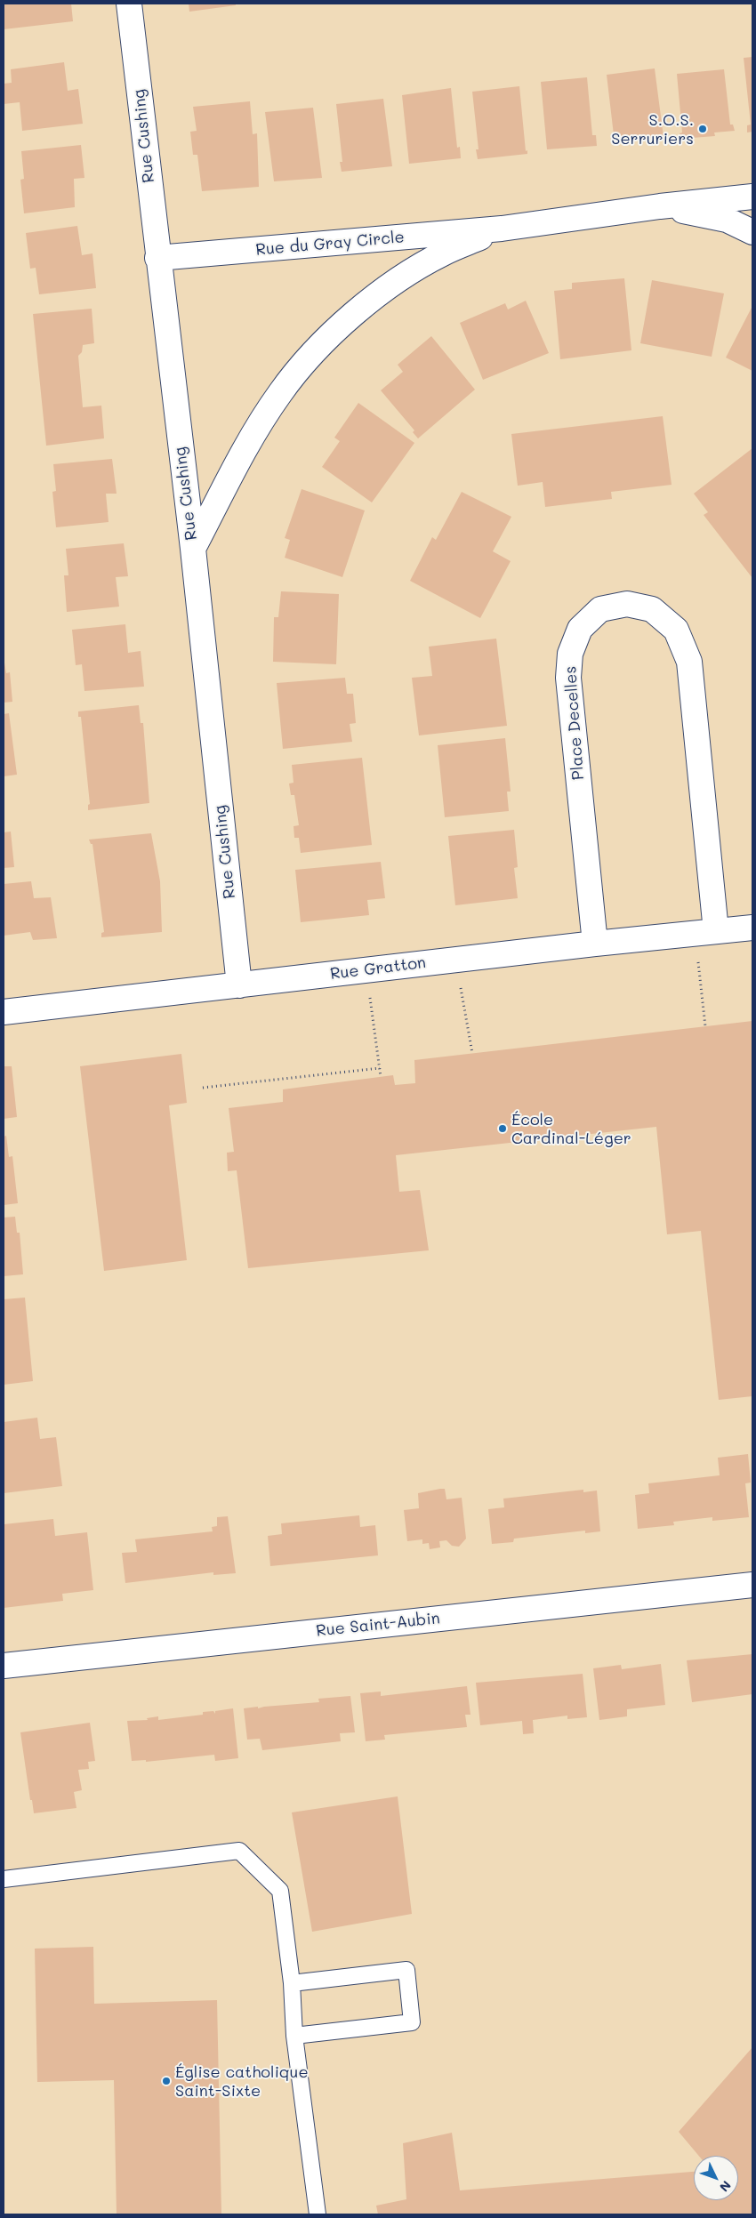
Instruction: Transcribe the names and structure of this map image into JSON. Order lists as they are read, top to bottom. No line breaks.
{"streets":{"street":["Rue Cushing","Rue du Gray Circle","Place Decelles","Rue Gratton","Rue Saint-Aubin"]},"crossings":[["Rue Cushing","Rue du Gray Circle"],["Rue Cushing","Rue Gratton"],["Place Decelles","Rue Gratton"]],"places":["S.O.S. Serruriers","École Cardinal-Léger","Église catholique Saint-Sixte"],"north":"bottom right"}
